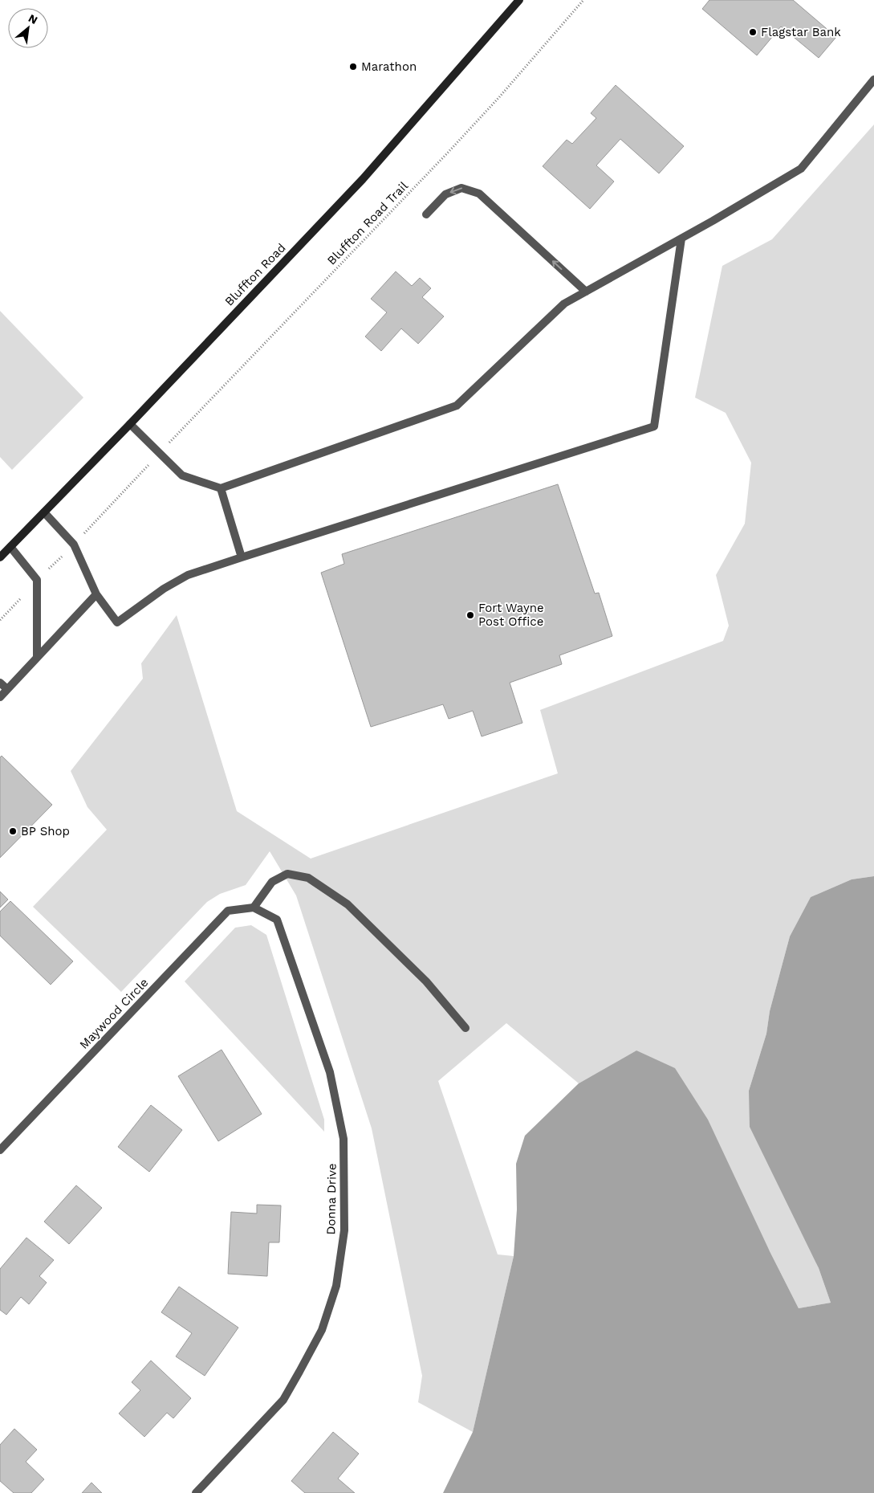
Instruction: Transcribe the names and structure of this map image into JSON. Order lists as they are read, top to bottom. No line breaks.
{"streets":{"main road":["Bluffton Road"],"street":["Maywood Circle","Donna Drive"],"path":["Bluffton Road Trail"]},"crossings":[["Maywood Circle","Donna Drive"]],"places":["Flagstar Bank","Marathon","Fort Wayne Post Office","BP Shop"],"north":"top right"}
